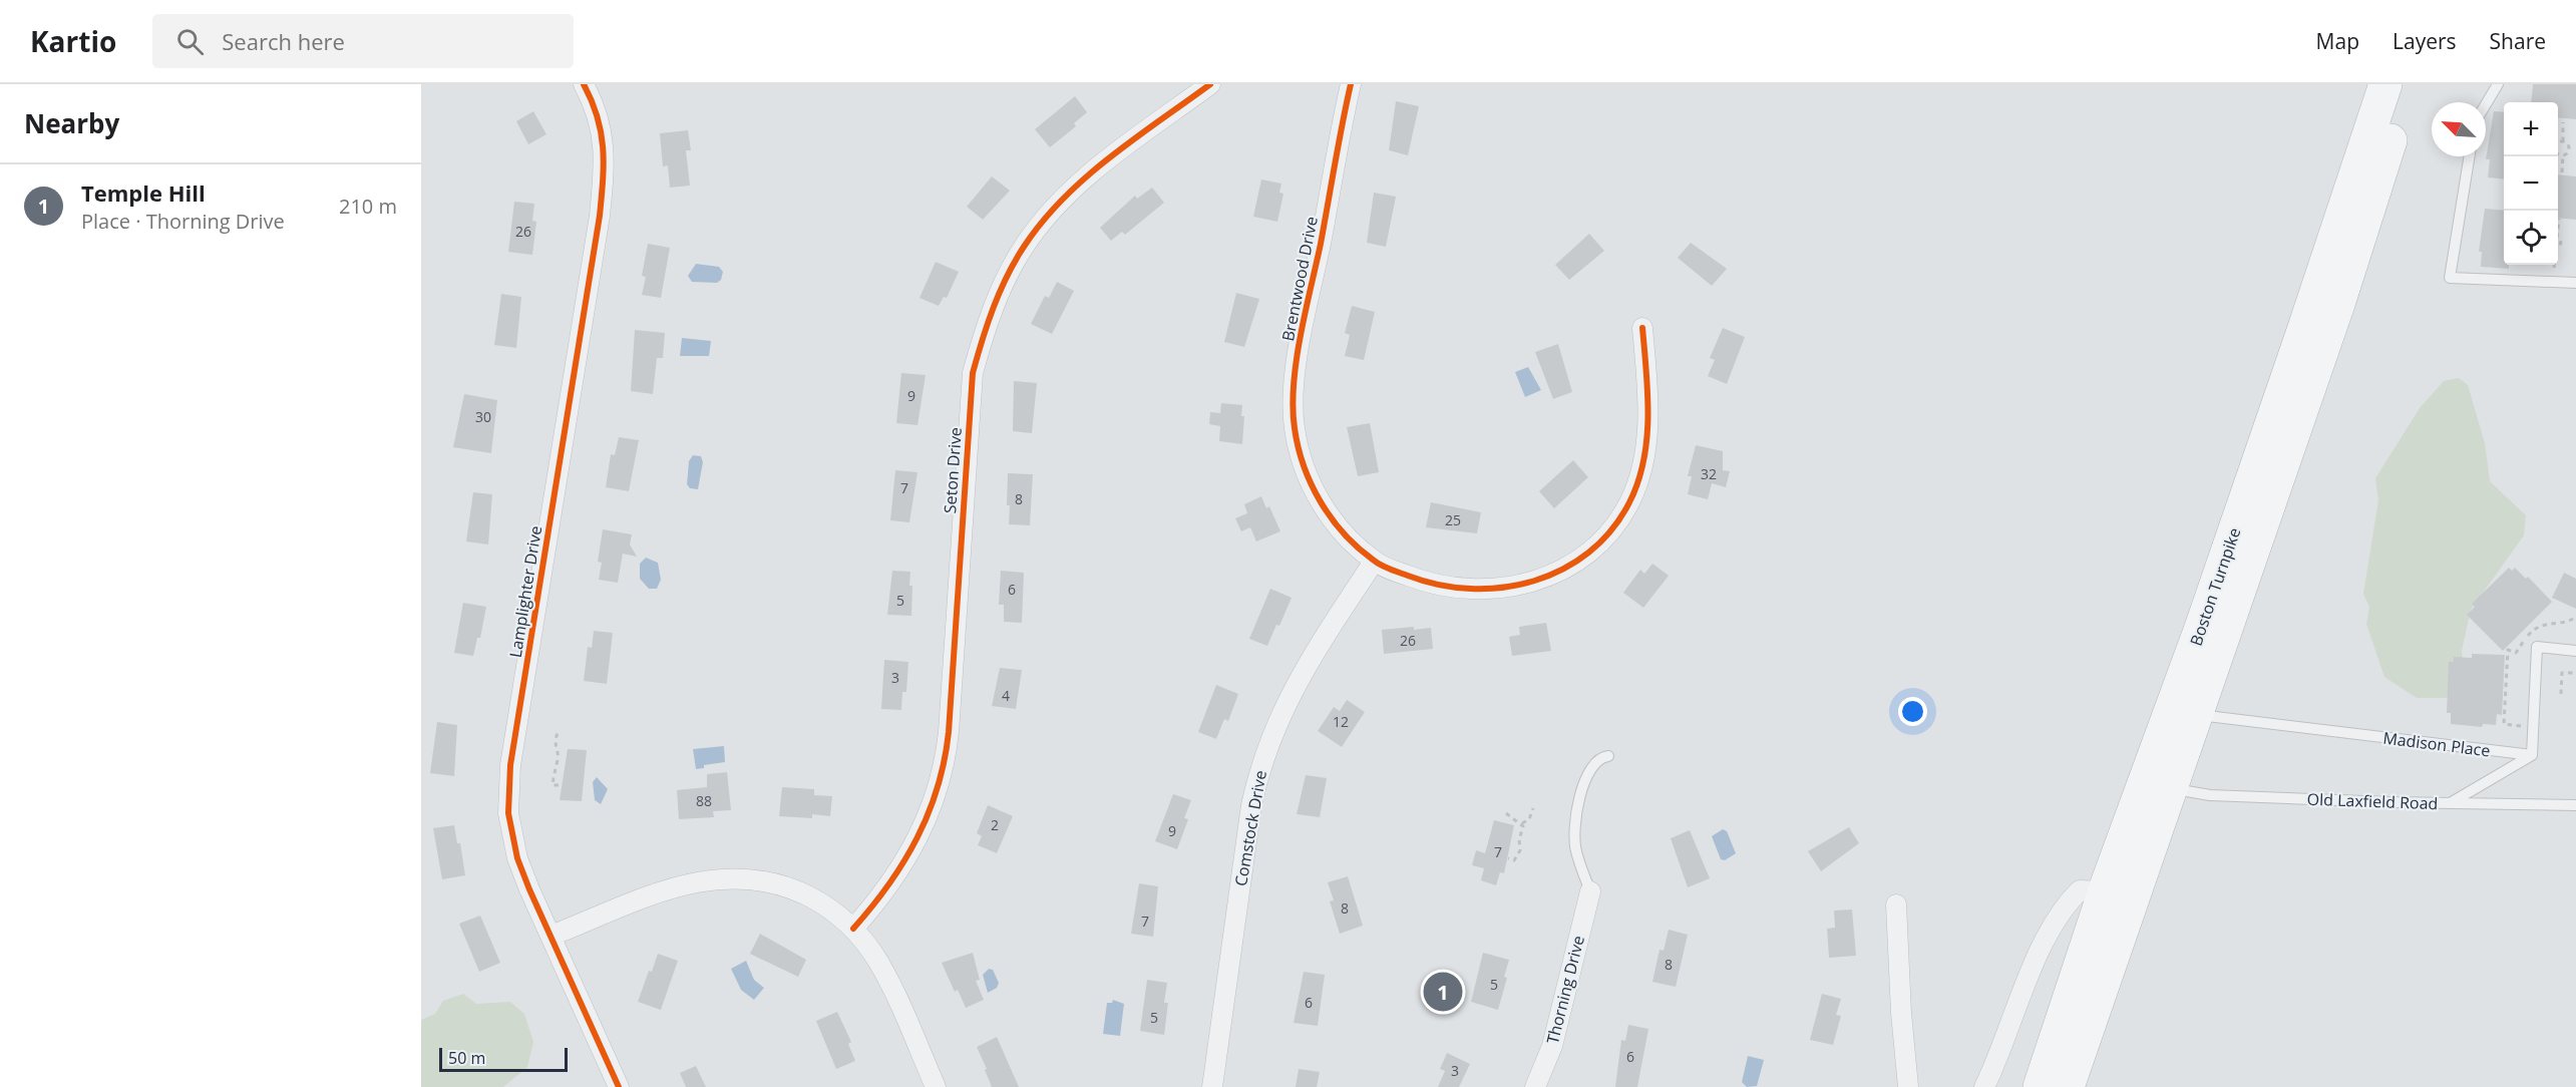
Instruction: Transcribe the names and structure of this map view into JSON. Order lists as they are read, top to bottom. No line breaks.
{"streets":{"highway":["Boston Turnpike"],"street":["Brentwood Drive","Seton Drive","Lamplighter Drive","Comstock Drive","Thorning Drive"],"lane":["Madison Place","Old Laxfield Road"]},"crossings":[["Brentwood Drive","Comstock Drive"],["Boston Turnpike","Madison Place"],["Boston Turnpike","Old Laxfield Road"]],"house_numbers":["26","9","30","32","7","8","25","6","5","26","3","4","12","88","2","9","7","8","7","8","5","6","5","6","3"],"scale_bar":"50 m","north":"top left","page":{"header":"Kartio","search":"Search here","nav":["Map","Layers","Share"],"heading":"Nearby","map_buttons":["+","−"],"list":[{"mark":"1","name":"Temple Hill","note":"Place · Thorning Drive","value":"210 m"}],"pins":"1","scale":"50 m"}}
